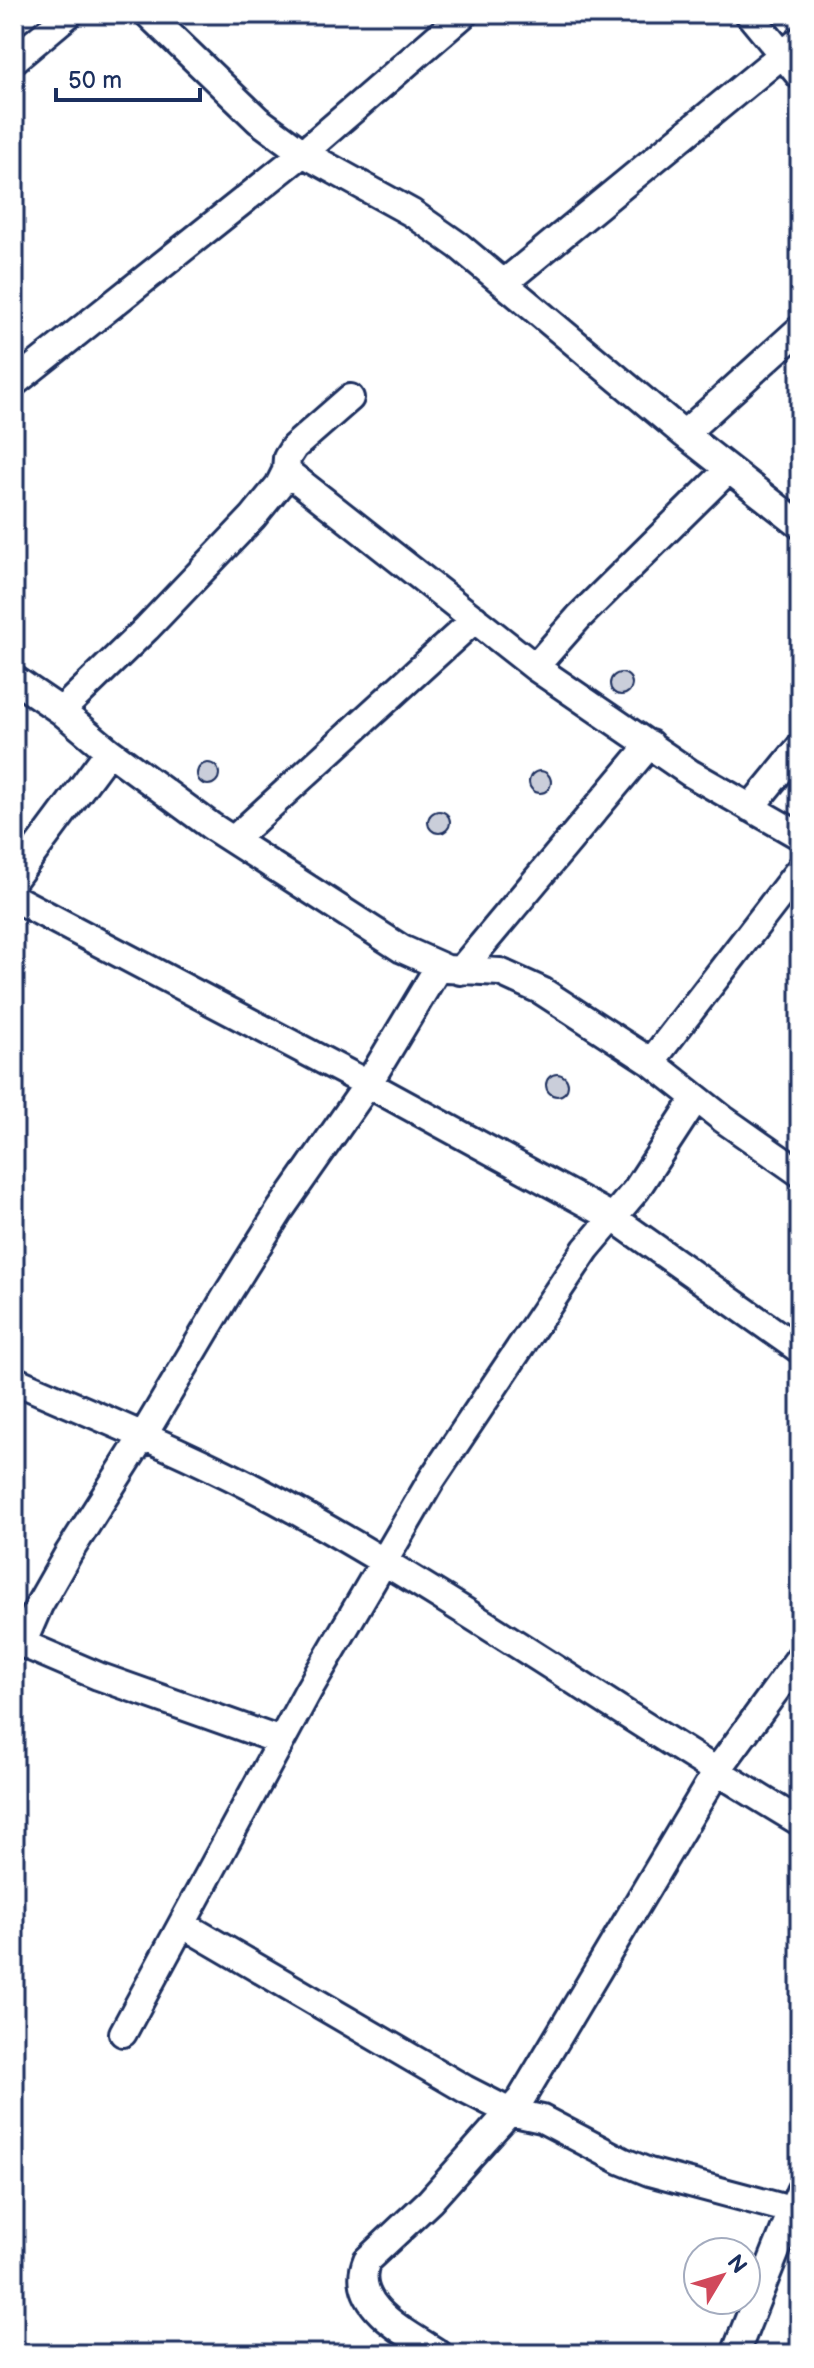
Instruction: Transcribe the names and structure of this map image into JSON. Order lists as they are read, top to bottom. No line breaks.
{"scale_bar":"50 m","north":"top right"}
